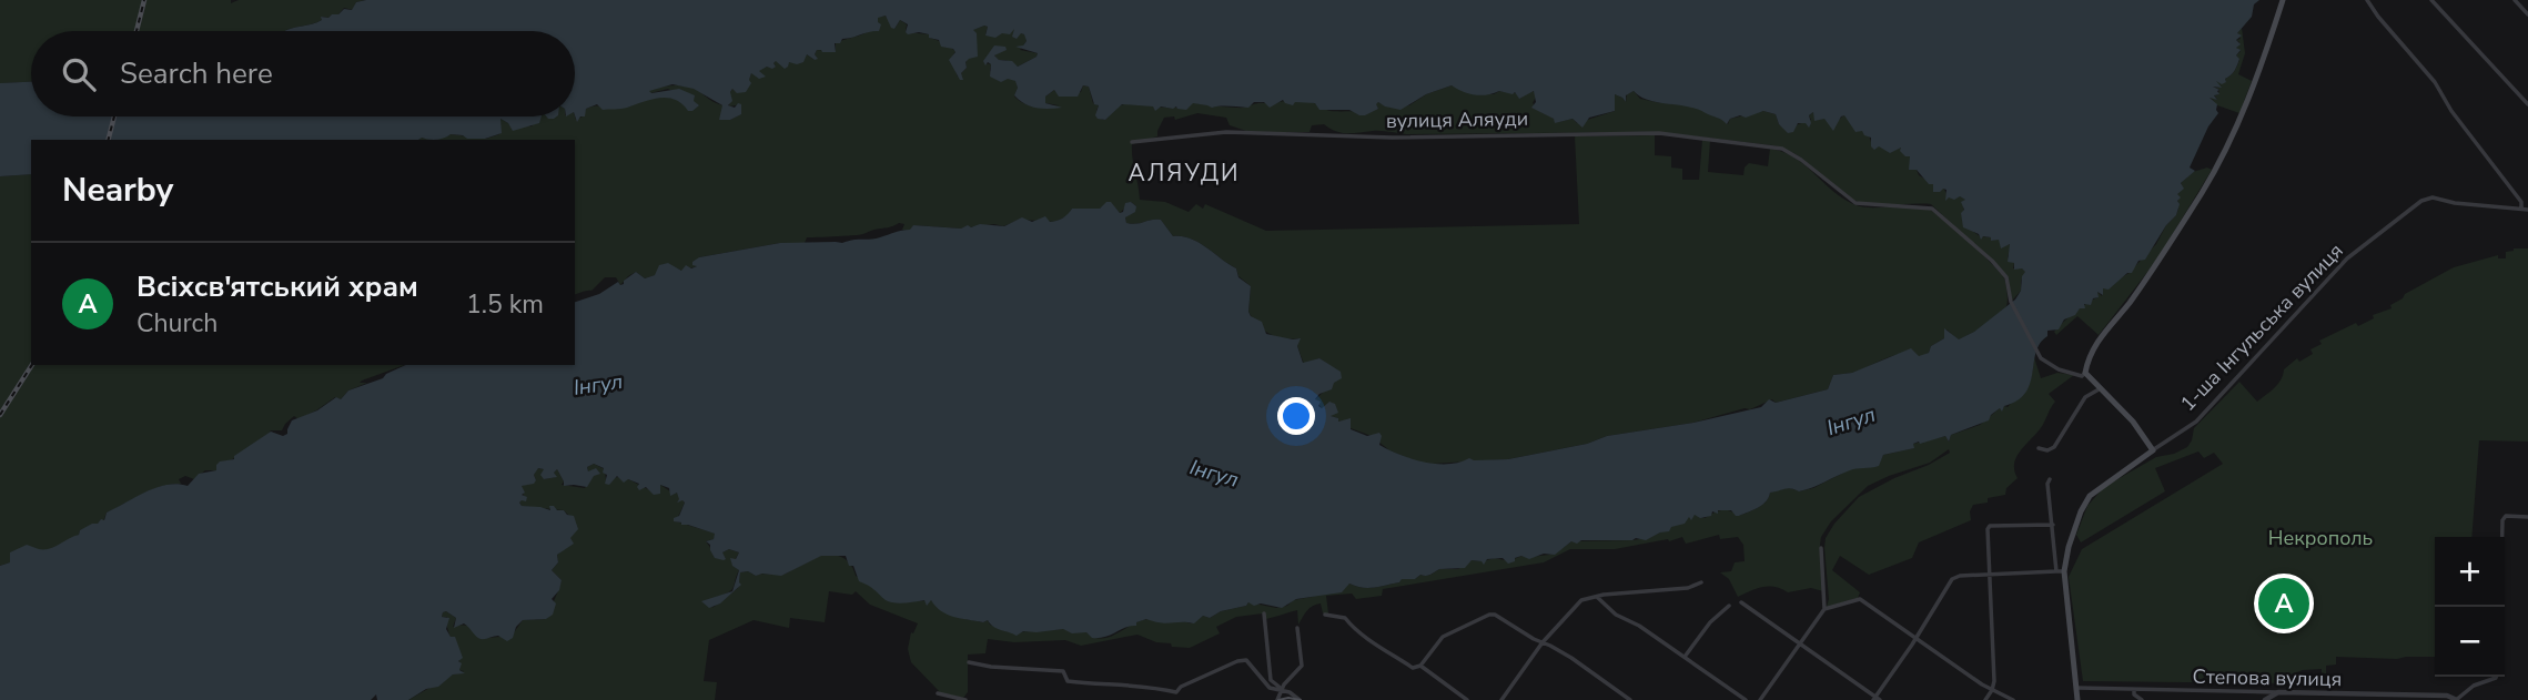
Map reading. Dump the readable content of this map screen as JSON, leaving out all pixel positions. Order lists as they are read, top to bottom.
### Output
{
  "streets": {
    "street": ["вулиця Аляуди", "1-ша Інгульська вулиця", "Степова вулиця"]
  },
  "districts": ["АЛЯУДИ"],
  "water": ["Інгул"],
  "parks": ["Некрополь"],
  "page": {
    "search": "Search here",
    "heading": "Nearby",
    "list": [
      {
        "mark": "A",
        "name": "Всіхсв'ятський храм",
        "note": "Church",
        "value": "1.5 km"
      }
    ],
    "map_buttons": ["+", "−"],
    "pins": "A"
  }
}
